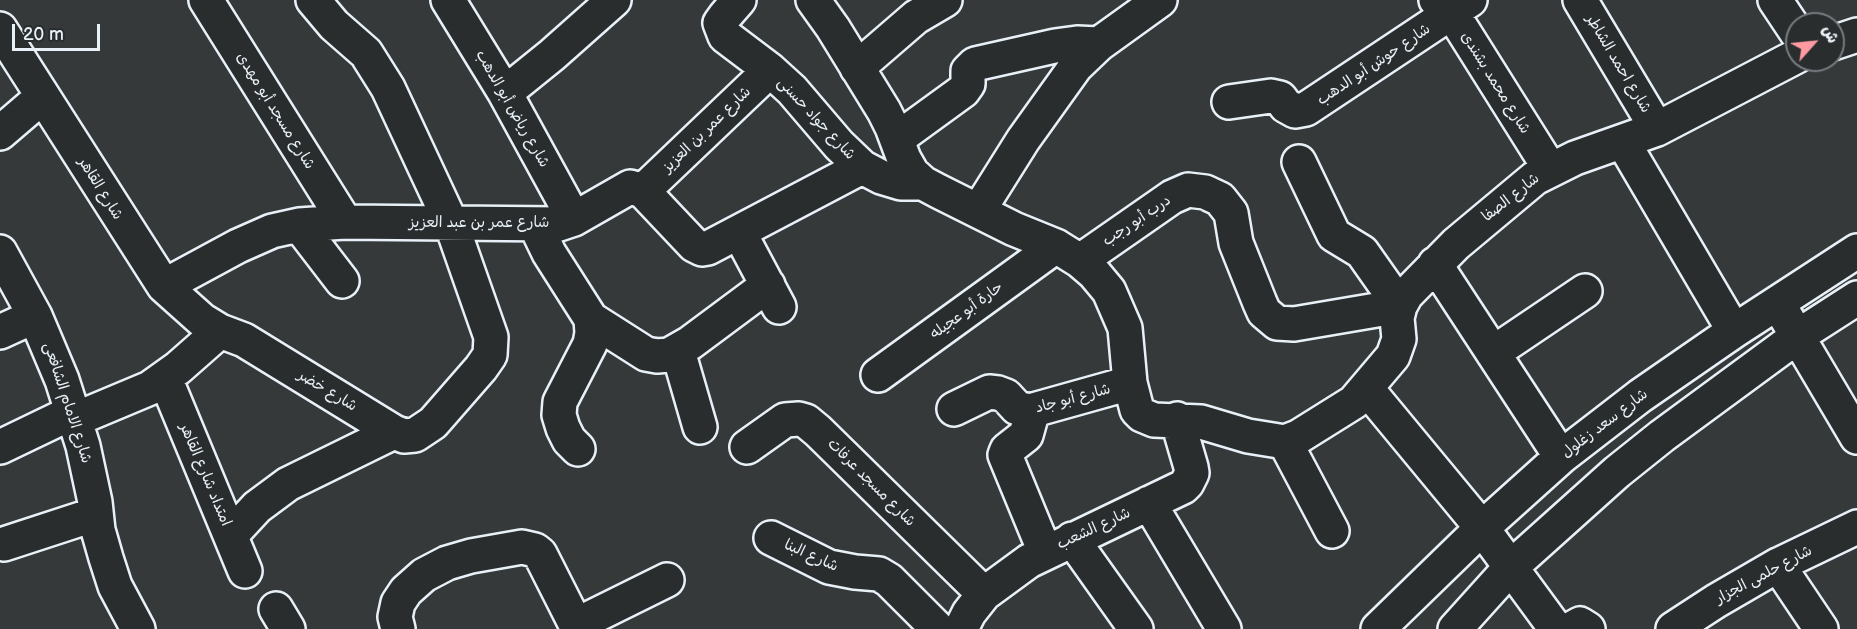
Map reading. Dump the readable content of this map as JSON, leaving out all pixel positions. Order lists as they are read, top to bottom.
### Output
{
  "streets": {
    "street": [
      "شارع احمد الشاطر",
      "شارع حوش أبو الدهب",
      "شارع محمد بشندى",
      "شارع رياض أبو الدهب",
      "شارع مسجد أبو مهدى",
      "شارع جواد حسنى",
      "شارع عمر بن العزيز",
      "شارع القاهر",
      "شارع الصفا",
      "درب أبو رجب",
      "شارع عمر بن عبد العزيز",
      "حارة أبو عجيله",
      "شارع خضر",
      "شارع أبو جاد",
      "شارع الامام الشافعى",
      "شارع سعد زغلول",
      "امتداد شارع القاهر",
      "شارع مسجد عرفات",
      "شارع الشعب",
      "شارع البنا",
      "شارع حلمى الجزار"
    ]
  },
  "crossings": [
    ["شارع احمد الشاطر", "شارع الصفا"],
    ["شارع حوش أبو الدهب", "شارع محمد بشندى"],
    ["شارع محمد بشندى", "شارع الصفا"],
    ["شارع رياض أبو الدهب", "شارع عمر بن عبد العزيز"],
    ["شارع مسجد أبو مهدى", "شارع عمر بن عبد العزيز"],
    ["شارع جواد حسنى", "شارع عمر بن العزيز"],
    ["شارع جواد حسنى", "درب أبو رجب"],
    ["شارع جواد حسنى", "حارة أبو عجيله"],
    ["شارع جواد حسنى", "شارع أبو جاد"],
    ["شارع جواد حسنى", "شارع الشعب"],
    ["شارع عمر بن العزيز", "شارع عمر بن عبد العزيز"],
    ["شارع القاهر", "شارع عمر بن عبد العزيز"],
    ["شارع القاهر", "شارع خضر"],
    ["شارع الصفا", "درب أبو رجب"],
    ["درب أبو رجب", "حارة أبو عجيله"],
    ["شارع مسجد عرفات", "شارع الشعب"]
  ],
  "scale_bar": "20 m",
  "north": "top right"
}
